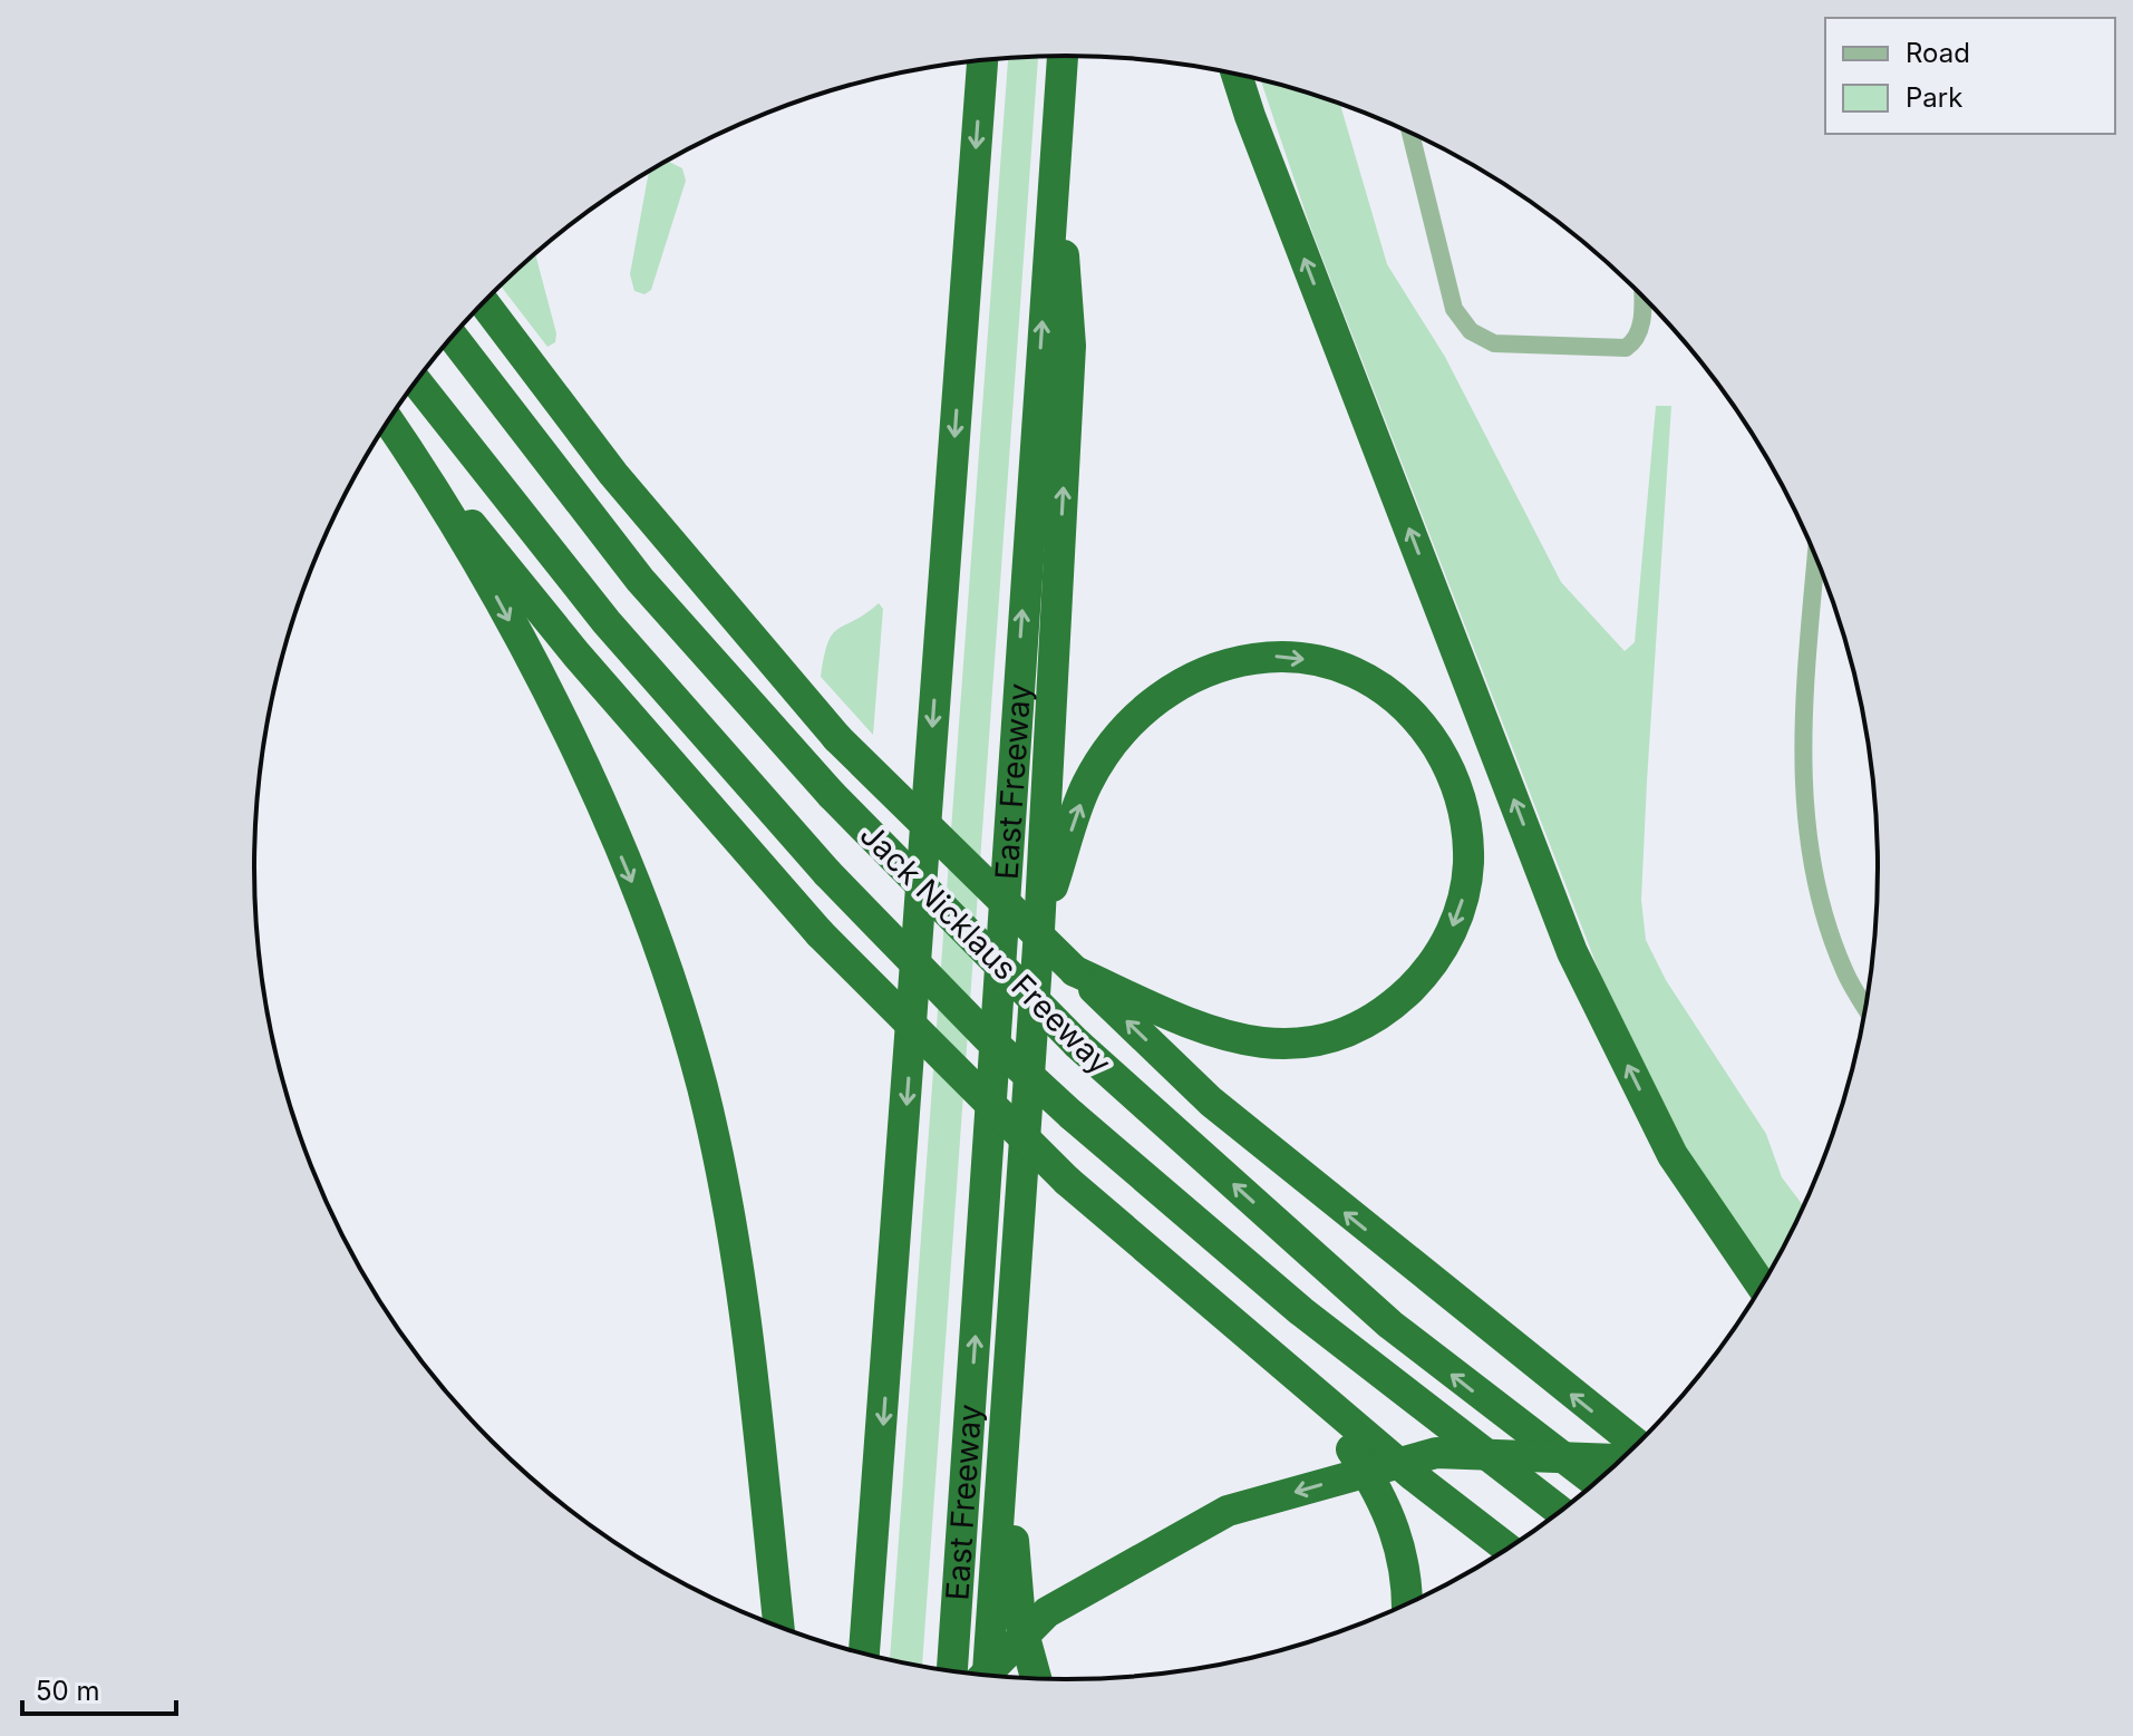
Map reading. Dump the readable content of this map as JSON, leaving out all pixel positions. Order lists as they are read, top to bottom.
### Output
{
  "streets": {
    "highway": ["East Freeway", "Jack Nicklaus Freeway"]
  },
  "legend": ["Road", "Park"],
  "scale_bar": "50 m"
}
